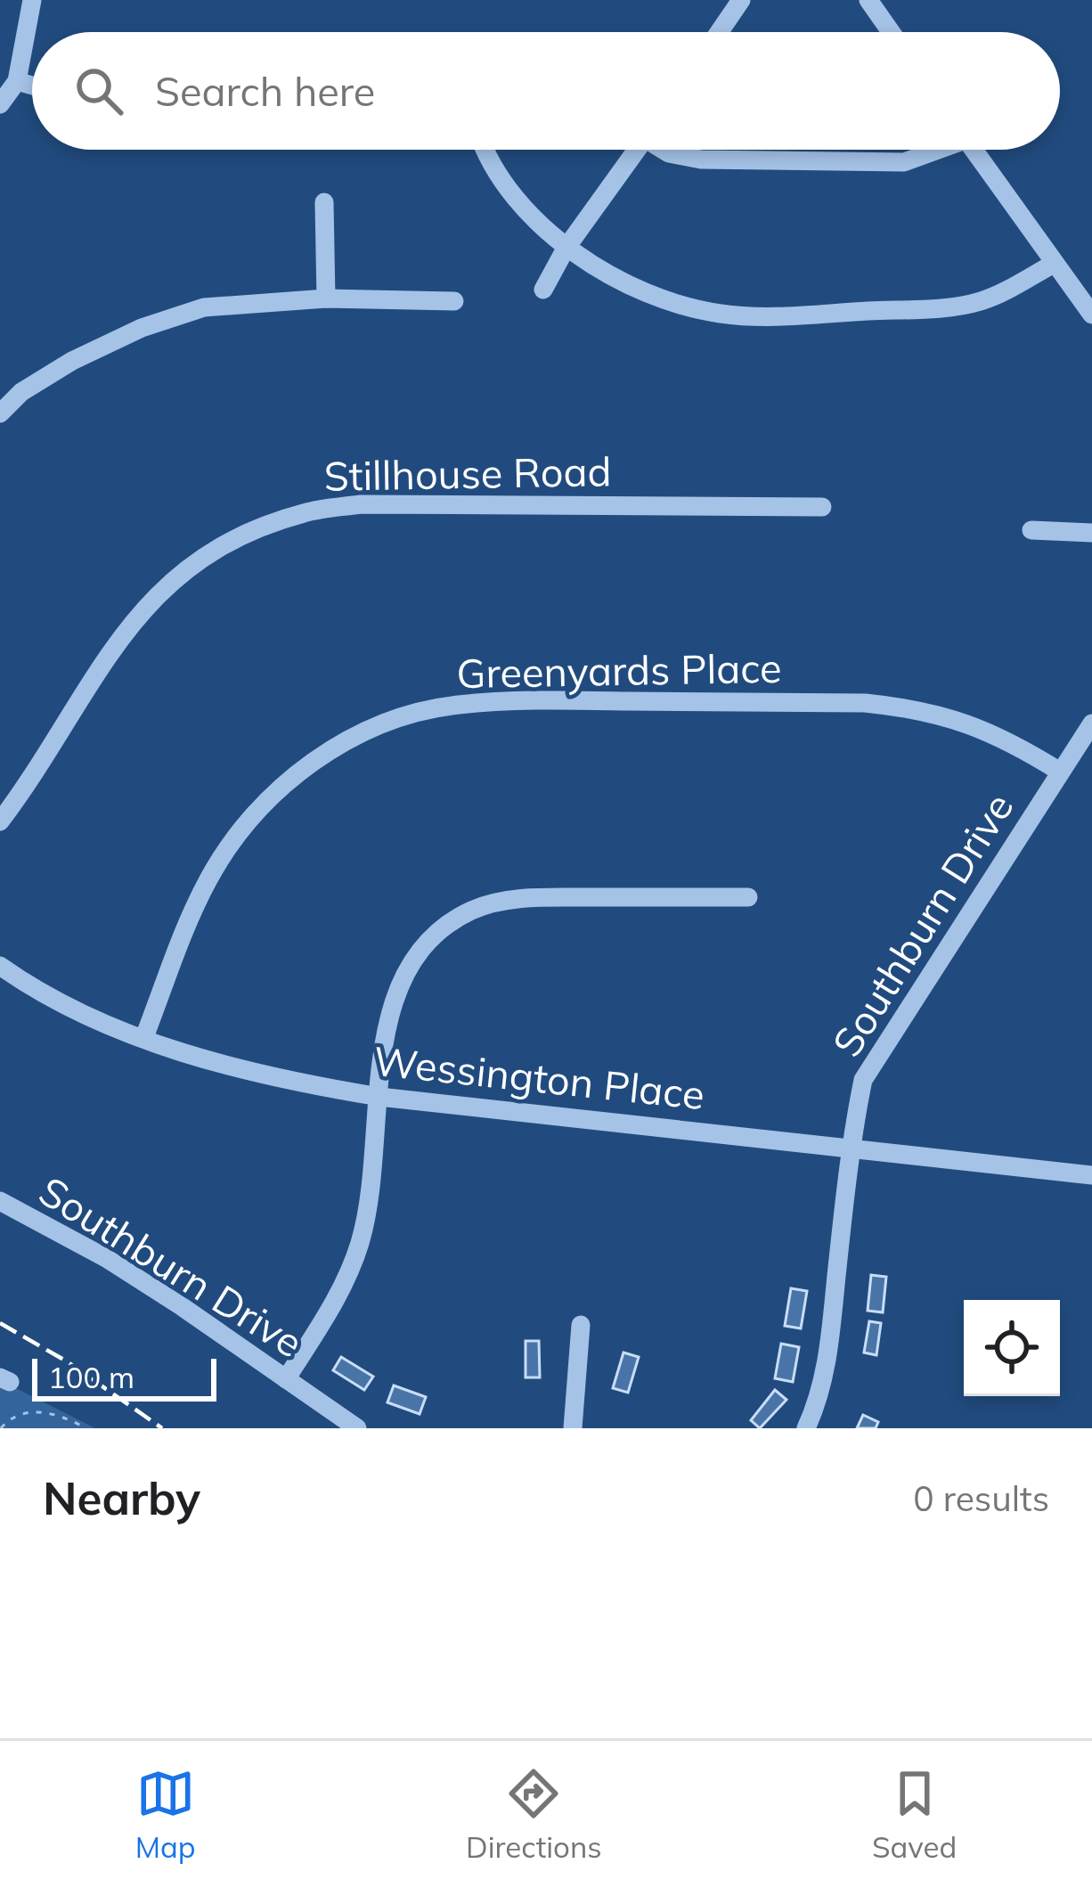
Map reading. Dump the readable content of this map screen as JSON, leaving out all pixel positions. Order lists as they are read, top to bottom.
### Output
{
  "streets": {
    "street": [
      "Stillhouse Road",
      "Greenyards Place",
      "Southburn Drive",
      "Wessington Place"
    ]
  },
  "crossings": [
    ["Greenyards Place", "Southburn Drive"],
    ["Greenyards Place", "Wessington Place"],
    ["Southburn Drive", "Wessington Place"]
  ],
  "scale_bar": "100 m",
  "page": {
    "search": "Search here",
    "scale": "100 m",
    "heading": ["Nearby", "0 results"],
    "nav": ["Map", "Directions", "Saved"]
  }
}
